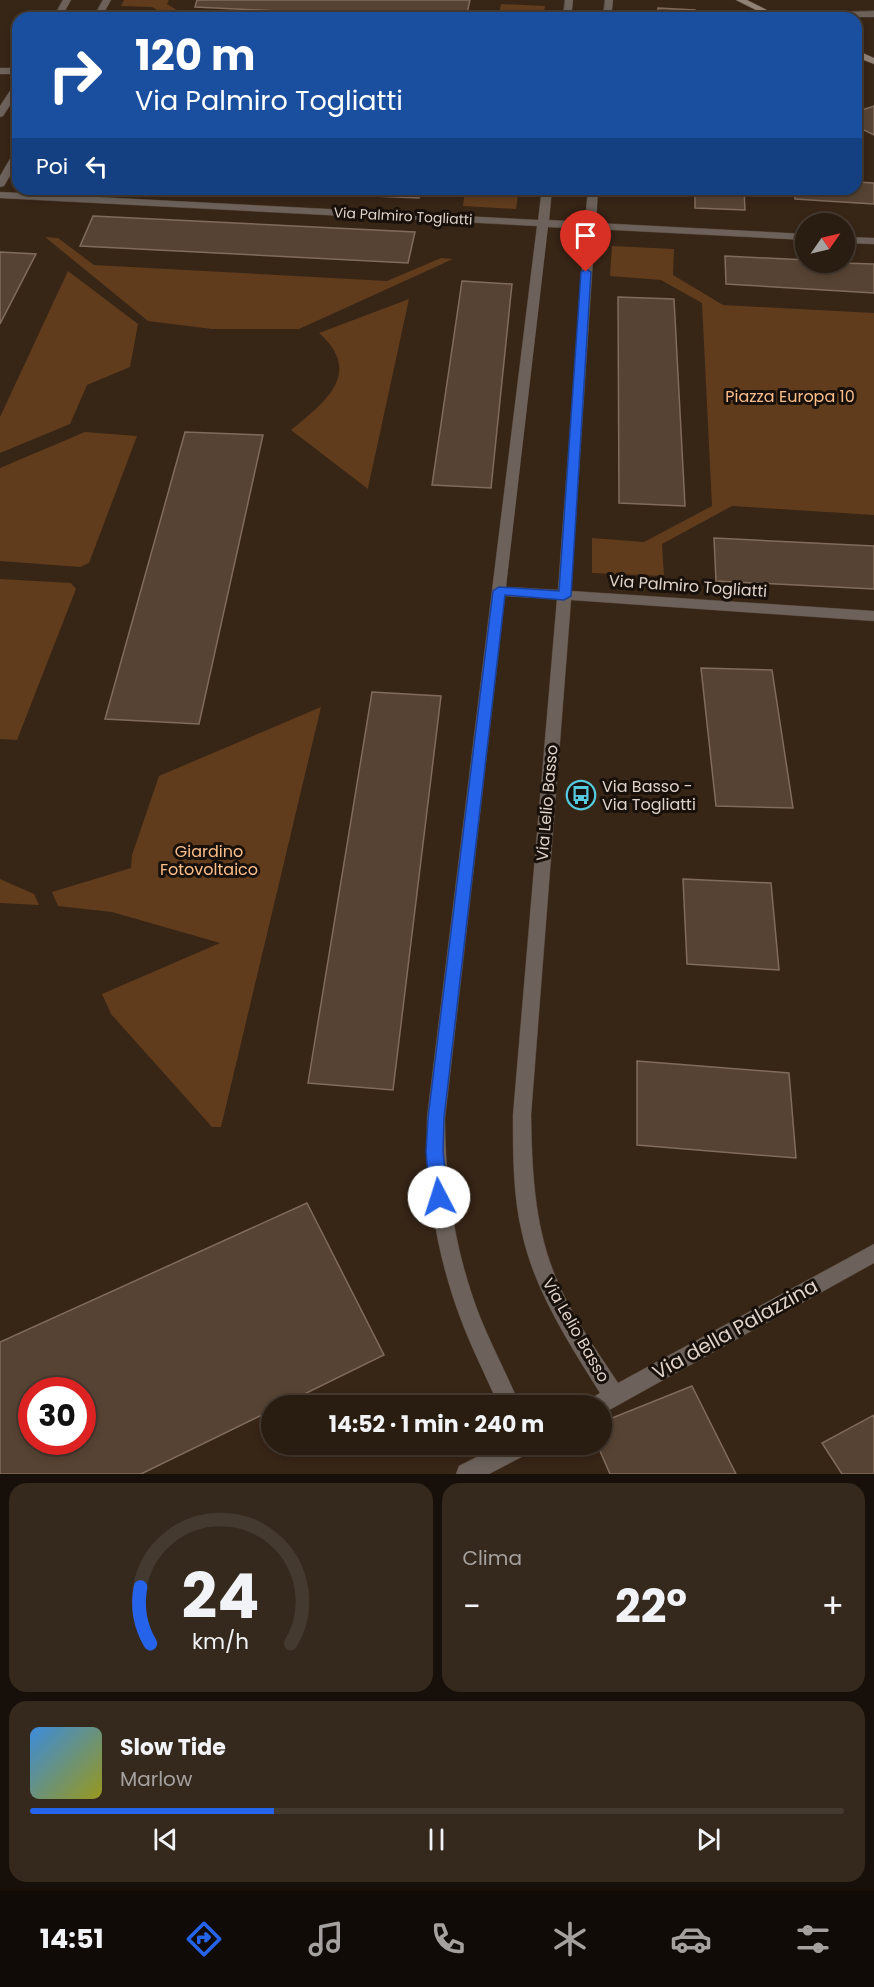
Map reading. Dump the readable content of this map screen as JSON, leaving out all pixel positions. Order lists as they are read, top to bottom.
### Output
{
  "streets": {
    "street": ["Via Palmiro Togliatti", "Via Lelio Basso", "Via della Palazzina"]
  },
  "crossings": [
    ["Via Palmiro Togliatti", "Via Lelio Basso"]
  ],
  "parks": ["Piazza Europa 10", "Giardino Fotovoltaico"],
  "places": {
    "bus stop": ["Via Basso - Via Togliatti"]
  },
  "north": "top right",
  "page": {
    "turn": ["120 m", "Via Palmiro Togliatti"],
    "then": "Poi",
    "limit": "30",
    "trip": "14:52 · 1 min · 240 m",
    "tile": "Clima",
    "heat": ["−", "22°", "+"],
    "song": ["Slow Tide", "Marlow"],
    "tabs": "14:51",
    "gauge": ["24", "km/h"]
  }
}
